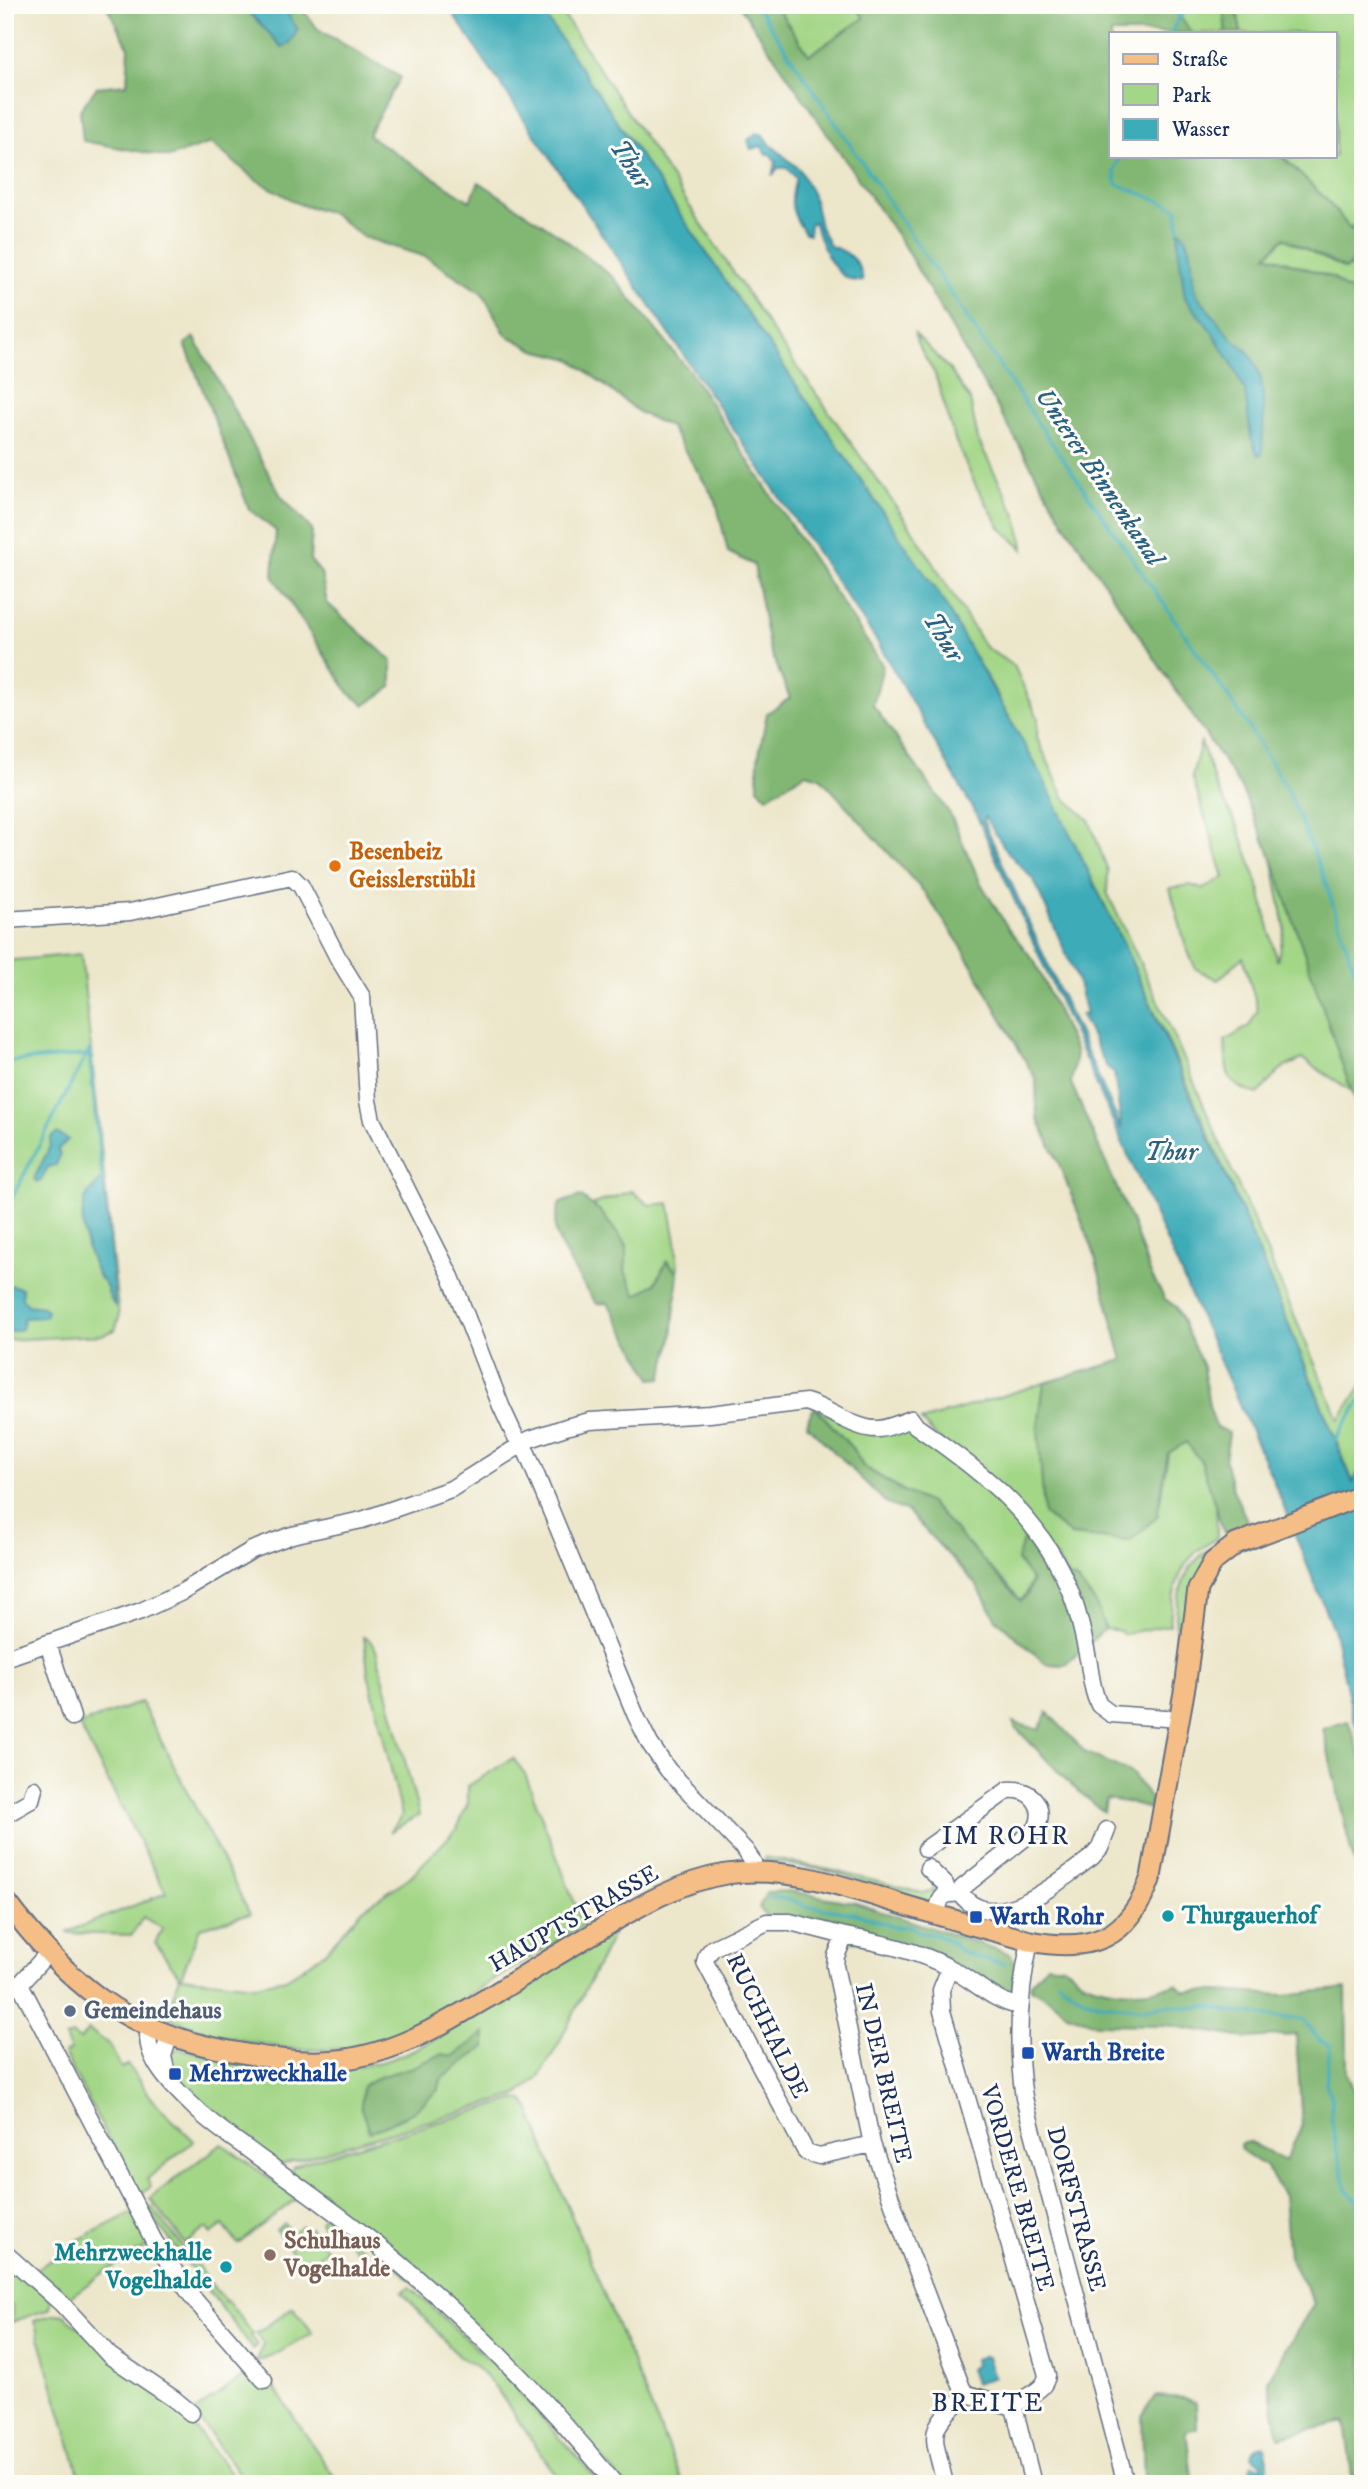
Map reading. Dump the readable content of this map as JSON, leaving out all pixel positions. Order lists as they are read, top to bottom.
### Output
{
  "streets": {
    "main road": ["HAUPTSTRASSE"],
    "street": [
      "RUCHHALDE",
      "IN DER BREITE",
      "VORDERE BREITE",
      "DORFSTRASSE"
    ]
  },
  "crossings": [
    ["HAUPTSTRASSE", "DORFSTRASSE"],
    ["RUCHHALDE", "IN DER BREITE"],
    ["IN DER BREITE", "VORDERE BREITE"],
    ["IN DER BREITE", "DORFSTRASSE"]
  ],
  "districts": ["IM ROHR", "BREITE"],
  "water": ["Thur", "Unterer Binnenkanal"],
  "places": {
    "other": [
      "Besenbeiz Geisslerstübli",
      "Thurgauerhof",
      "Gemeindehaus",
      "Schulhaus Vogelhalde",
      "Mehrzweckhalle Vogelhalde"
    ],
    "transit": ["Warth Rohr", "Warth Breite", "Mehrzweckhalle"]
  },
  "legend": ["Straße", "Park", "Wasser"]
}
